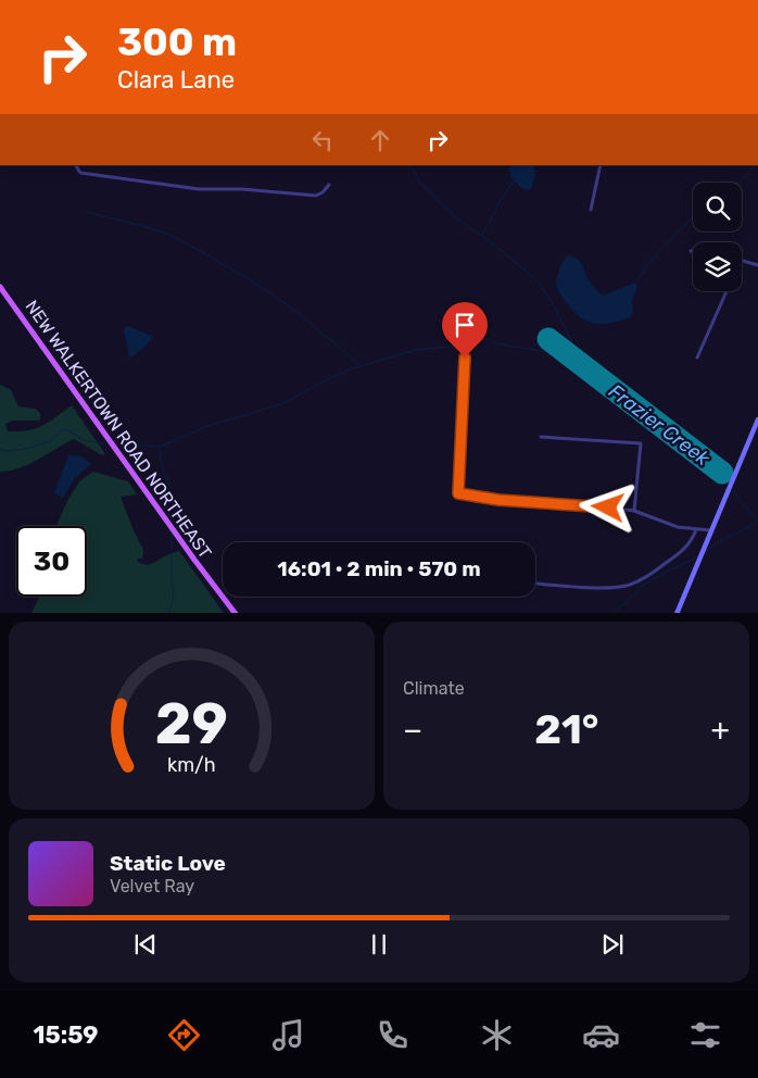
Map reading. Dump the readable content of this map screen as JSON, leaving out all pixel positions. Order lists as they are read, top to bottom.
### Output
{
  "streets": {
    "main road": ["NEW WALKERTOWN ROAD NORTHEAST"]
  },
  "water": ["Frazier Creek"],
  "page": {
    "turn": ["300 m", "Clara Lane"],
    "limit": "30",
    "trip": "16:01 · 2 min · 570 m",
    "tile": "Climate",
    "heat": ["−", "21°", "+"],
    "song": ["Static Love", "Velvet Ray"],
    "tabs": "15:59",
    "gauge": ["29", "km/h"]
  }
}
